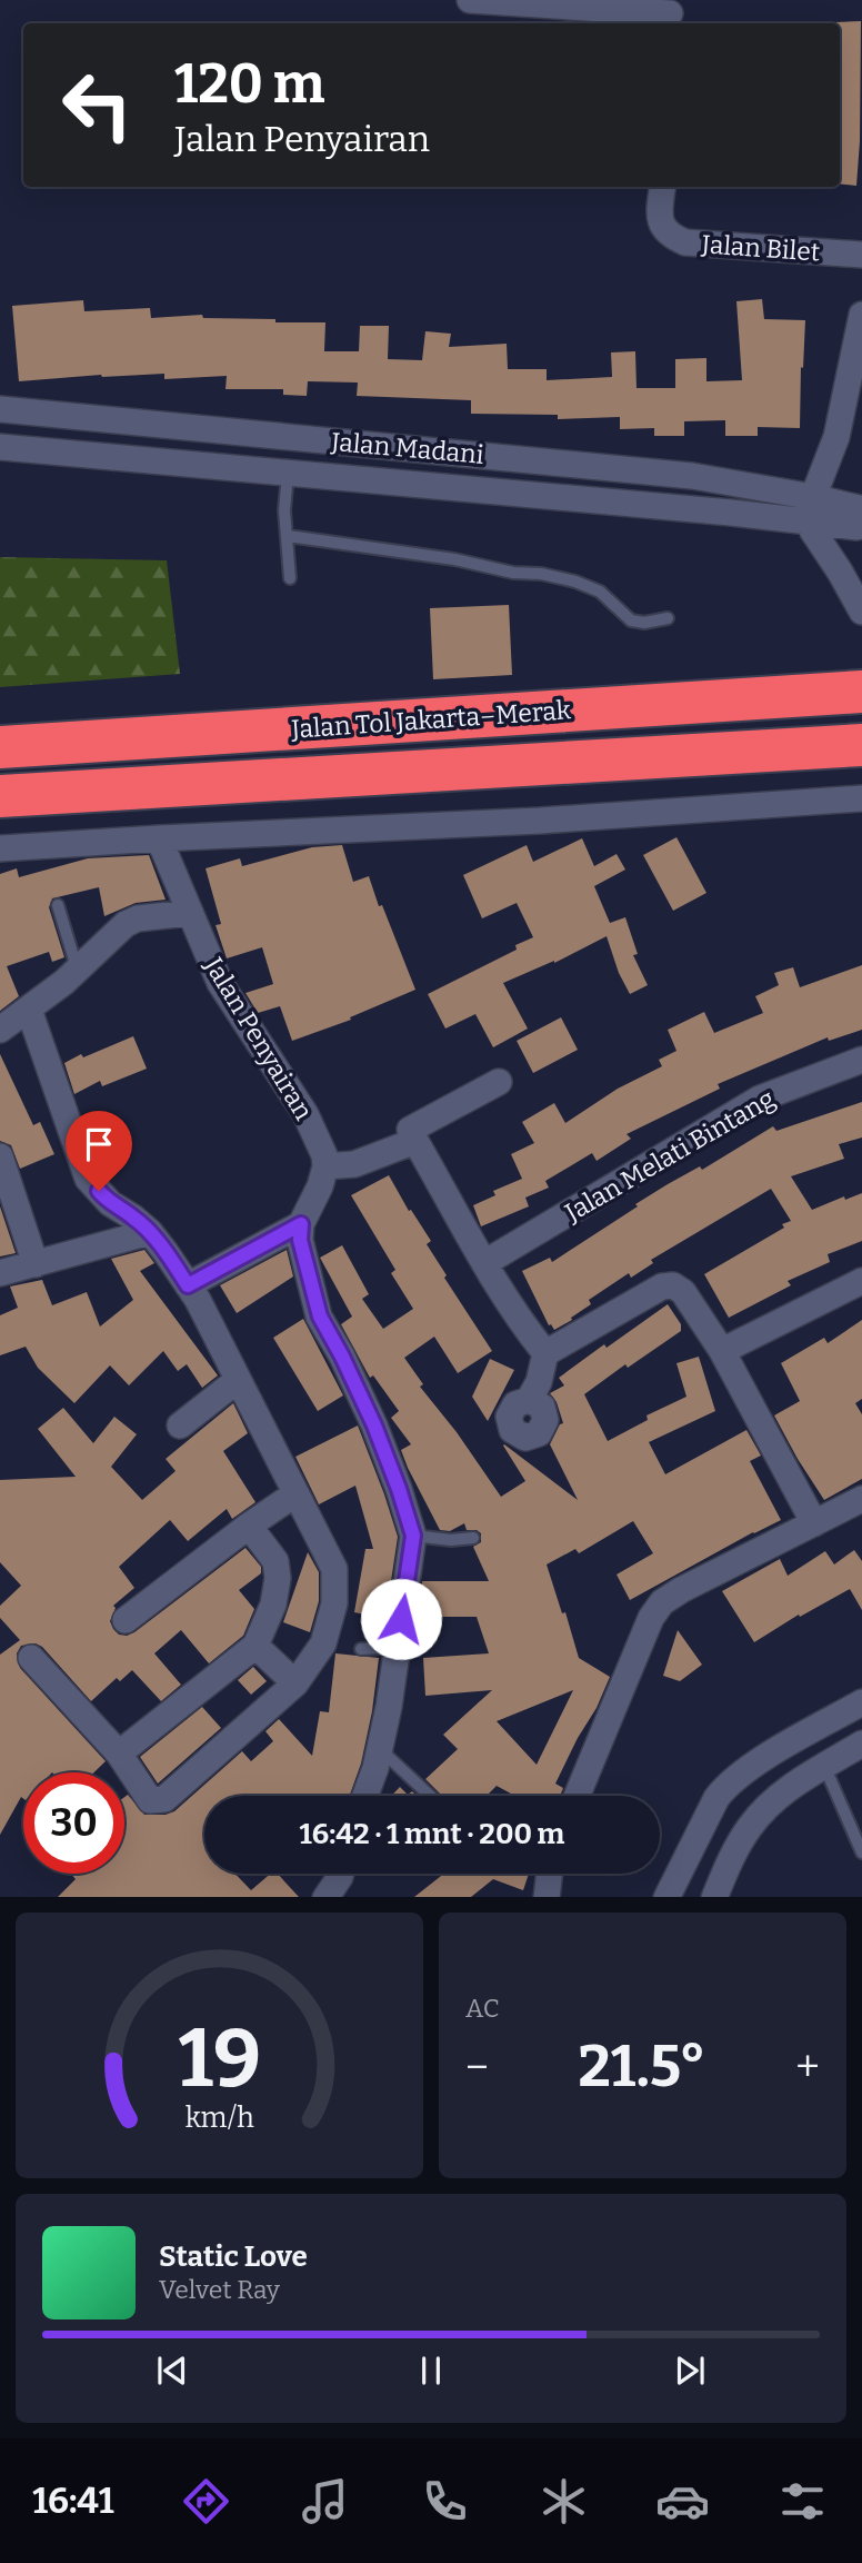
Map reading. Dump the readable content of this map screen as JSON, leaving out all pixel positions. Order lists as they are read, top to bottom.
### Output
{
  "streets": {
    "highway": ["Jalan Tol Jakarta–Merak"],
    "street": [
      "Jalan Bilet",
      "Jalan Madani",
      "Jalan Penyairan",
      "Jalan Melati Bintang"
    ]
  },
  "page": {
    "turn": ["120 m", "Jalan Penyairan"],
    "limit": "30",
    "trip": "16:42 · 1 mnt · 200 m",
    "tile": "AC",
    "heat": ["−", "21.5°", "+"],
    "song": ["Static Love", "Velvet Ray"],
    "tabs": "16:41",
    "gauge": ["19", "km/h"]
  }
}
